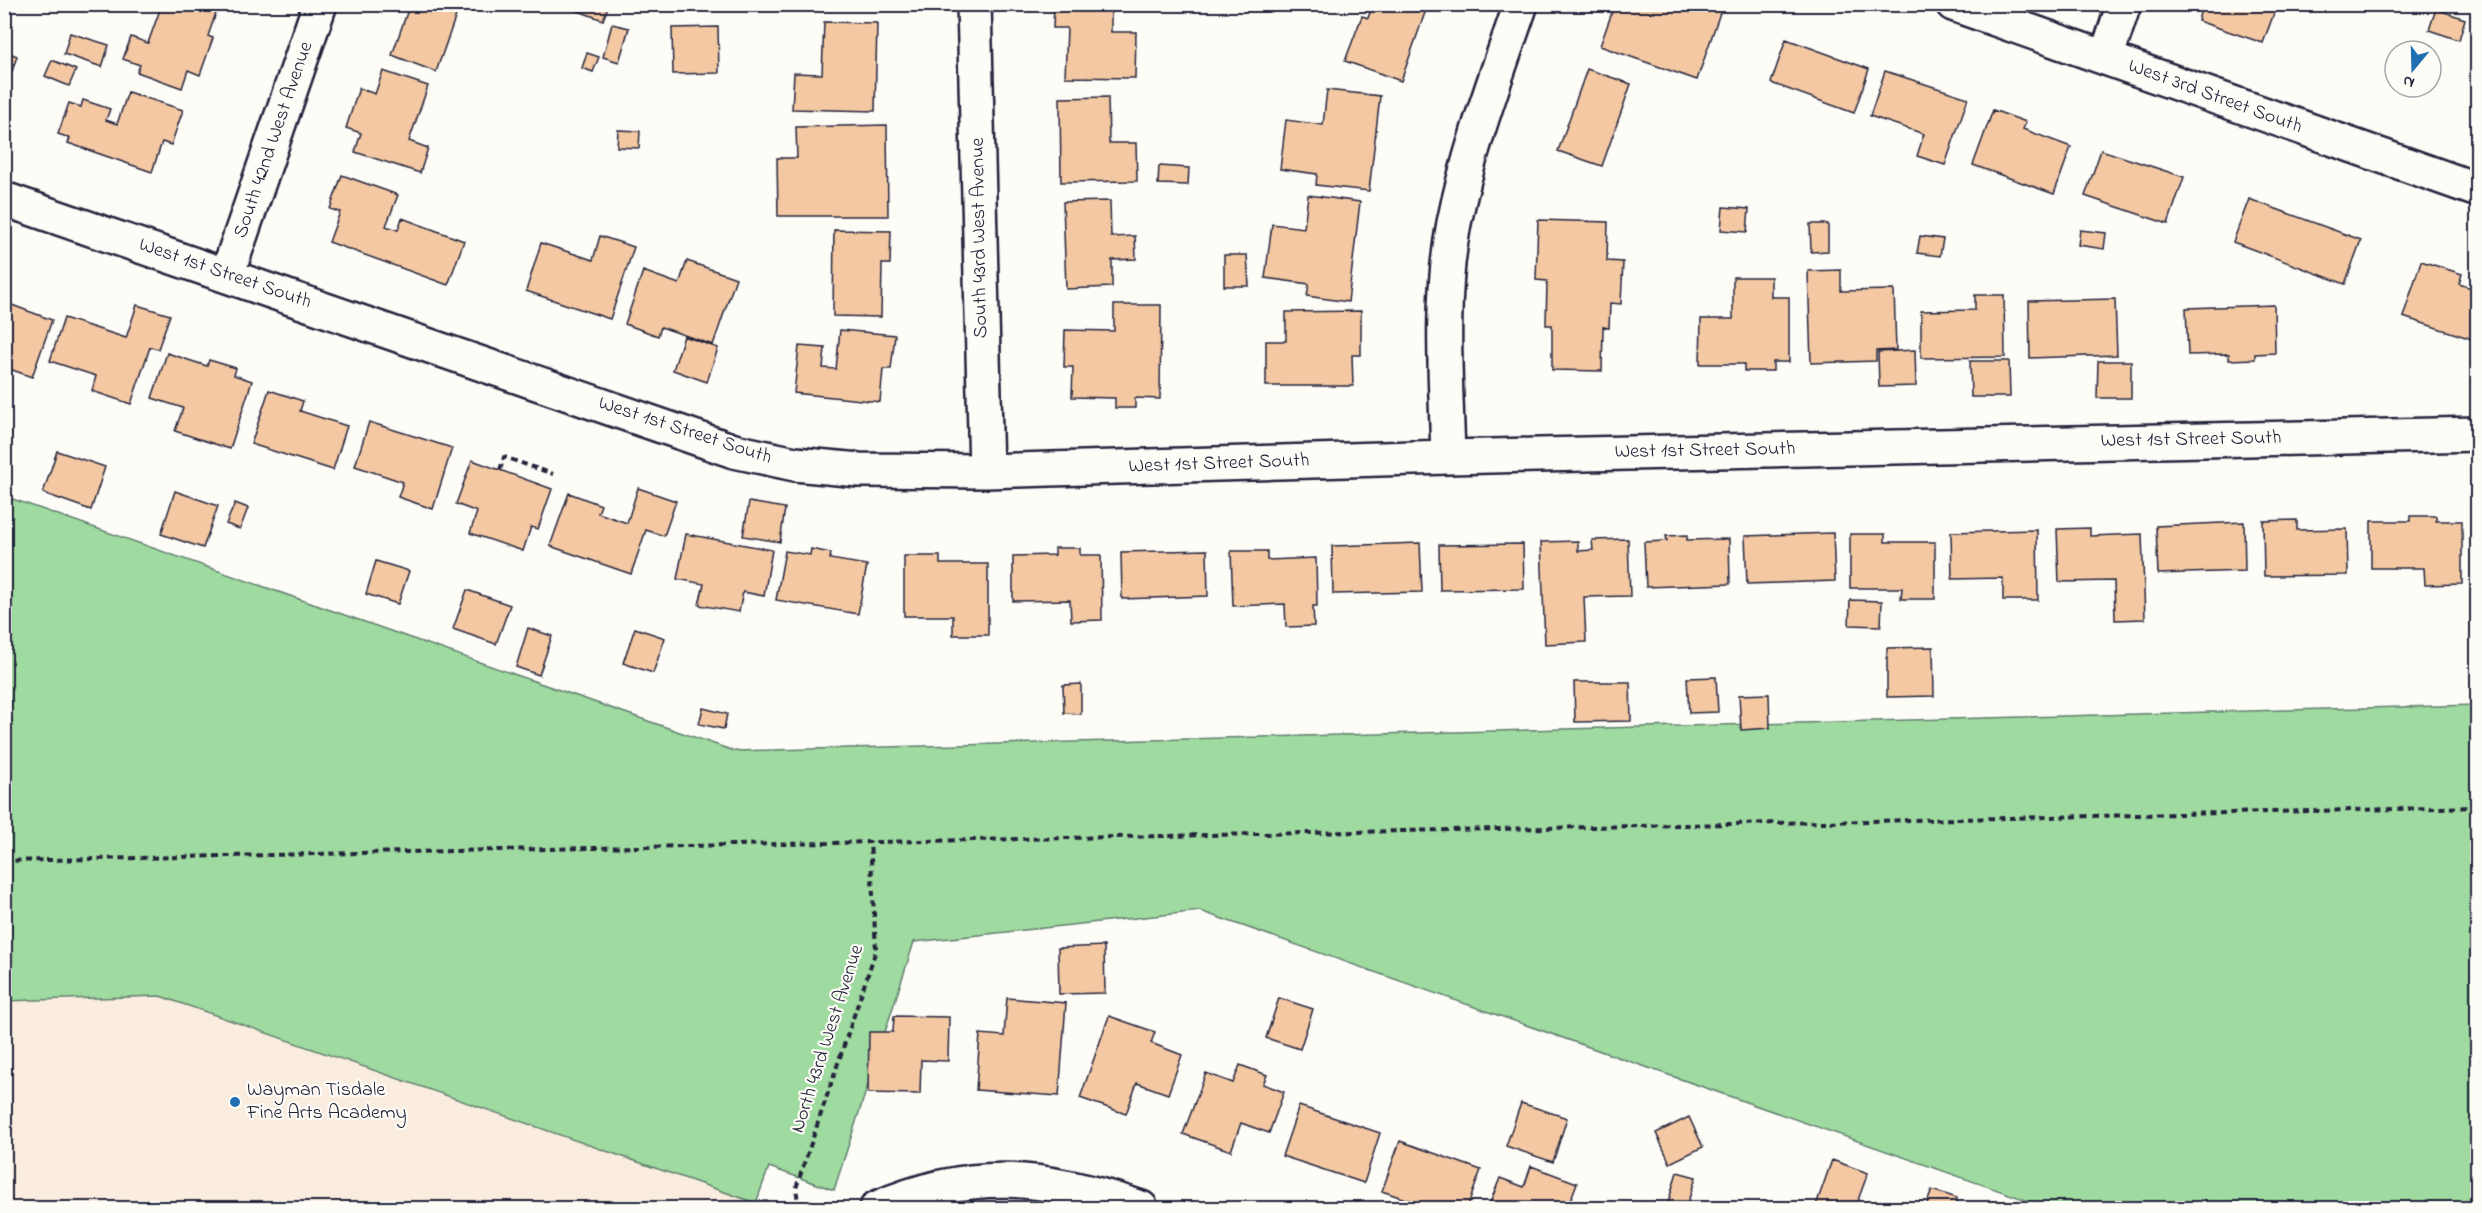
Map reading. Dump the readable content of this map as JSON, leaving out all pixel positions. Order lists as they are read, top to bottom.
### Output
{
  "streets": {
    "street": [
      "West 3rd Street South",
      "South 42nd West Avenue",
      "South 43rd West Avenue",
      "West 1st Street South"
    ],
    "path": ["North 43rd West Avenue"]
  },
  "crossings": [
    ["South 42nd West Avenue", "West 1st Street South"],
    ["South 43rd West Avenue", "West 1st Street South"]
  ],
  "places": ["Wayman Tisdale Fine Arts Academy"],
  "north": "bottom"
}
